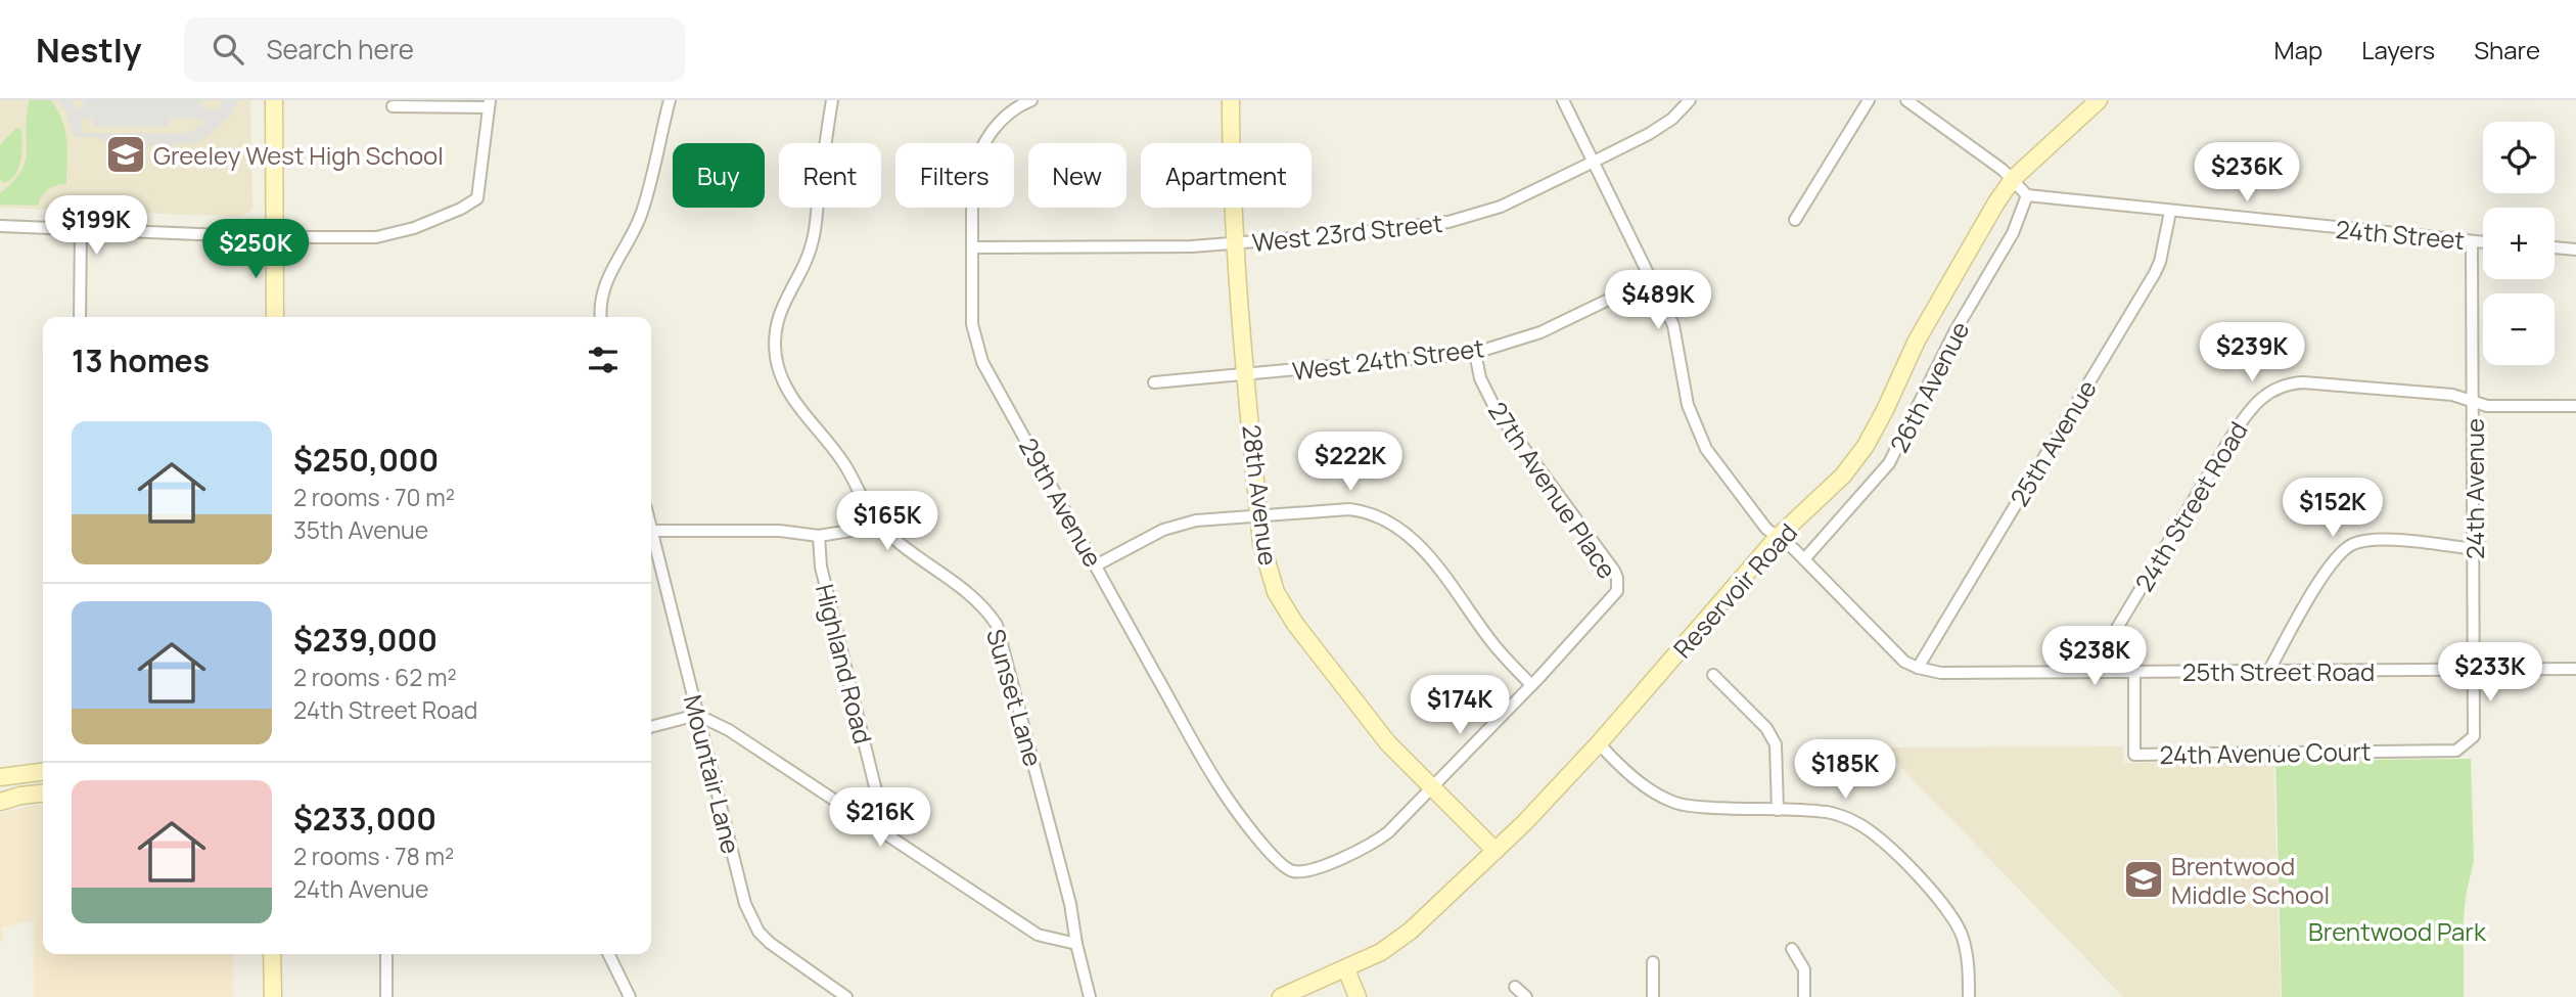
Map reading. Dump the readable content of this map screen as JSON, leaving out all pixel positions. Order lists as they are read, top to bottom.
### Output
{
  "streets": {
    "street": [
      "West 23rd Street",
      "24th Street",
      "West 24th Street",
      "26th Avenue",
      "25th Avenue",
      "24th Avenue",
      "27th Avenue Place",
      "28th Avenue",
      "29th Avenue",
      "24th Street Road",
      "Reservoir Road",
      "Highland Road",
      "25th Street Road",
      "Sunset Lane",
      "24th Avenue Court",
      "Mountair Lane"
    ]
  },
  "crossings": [
    ["West 23rd Street", "28th Avenue"],
    ["West 23rd Street", "29th Avenue"],
    ["West 23rd Street", "25th Street Road"],
    ["24th Street", "26th Avenue"],
    ["24th Street", "25th Avenue"],
    ["24th Street", "24th Avenue"],
    ["West 24th Street", "27th Avenue Place"],
    ["West 24th Street", "28th Avenue"],
    ["West 24th Street", "25th Street Road"],
    ["26th Avenue", "25th Street Road"],
    ["25th Avenue", "25th Street Road"],
    ["24th Avenue", "24th Street Road"],
    ["24th Avenue", "25th Street Road"],
    ["24th Avenue", "24th Avenue Court"],
    ["28th Avenue", "29th Avenue"],
    ["28th Avenue", "Reservoir Road"],
    ["24th Street Road", "25th Street Road"],
    ["Reservoir Road", "25th Street Road"],
    ["25th Street Road", "24th Avenue Court"]
  ],
  "parks": ["Brentwood Park"],
  "places": {
    "school or university": ["Greeley West High School", "Brentwood Middle School"]
  },
  "page": {
    "header": "Nestly",
    "search": "Search here",
    "nav": ["Map", "Layers", "Share"],
    "map_buttons": ["+", "−"],
    "price": [
      "$236K",
      "$199K",
      "$250K",
      "$489K",
      "$239K",
      "$222K",
      "$152K",
      "$165K",
      "$238K",
      "$233K",
      "$174K",
      "$185K",
      "$216K"
    ],
    "chip": [
      "Buy",
      "Rent",
      "Filters",
      "New",
      "Apartment"
    ],
    "heading": "13 homes",
    "list": [
      {
        "name": "$250,000",
        "note": "2 rooms · 70 m² · 35th Avenue"
      },
      {
        "name": "$239,000",
        "note": "2 rooms · 62 m² · 24th Street Road"
      },
      {
        "name": "$233,000",
        "note": "2 rooms · 78 m² · 24th Avenue"
      }
    ]
  }
}
